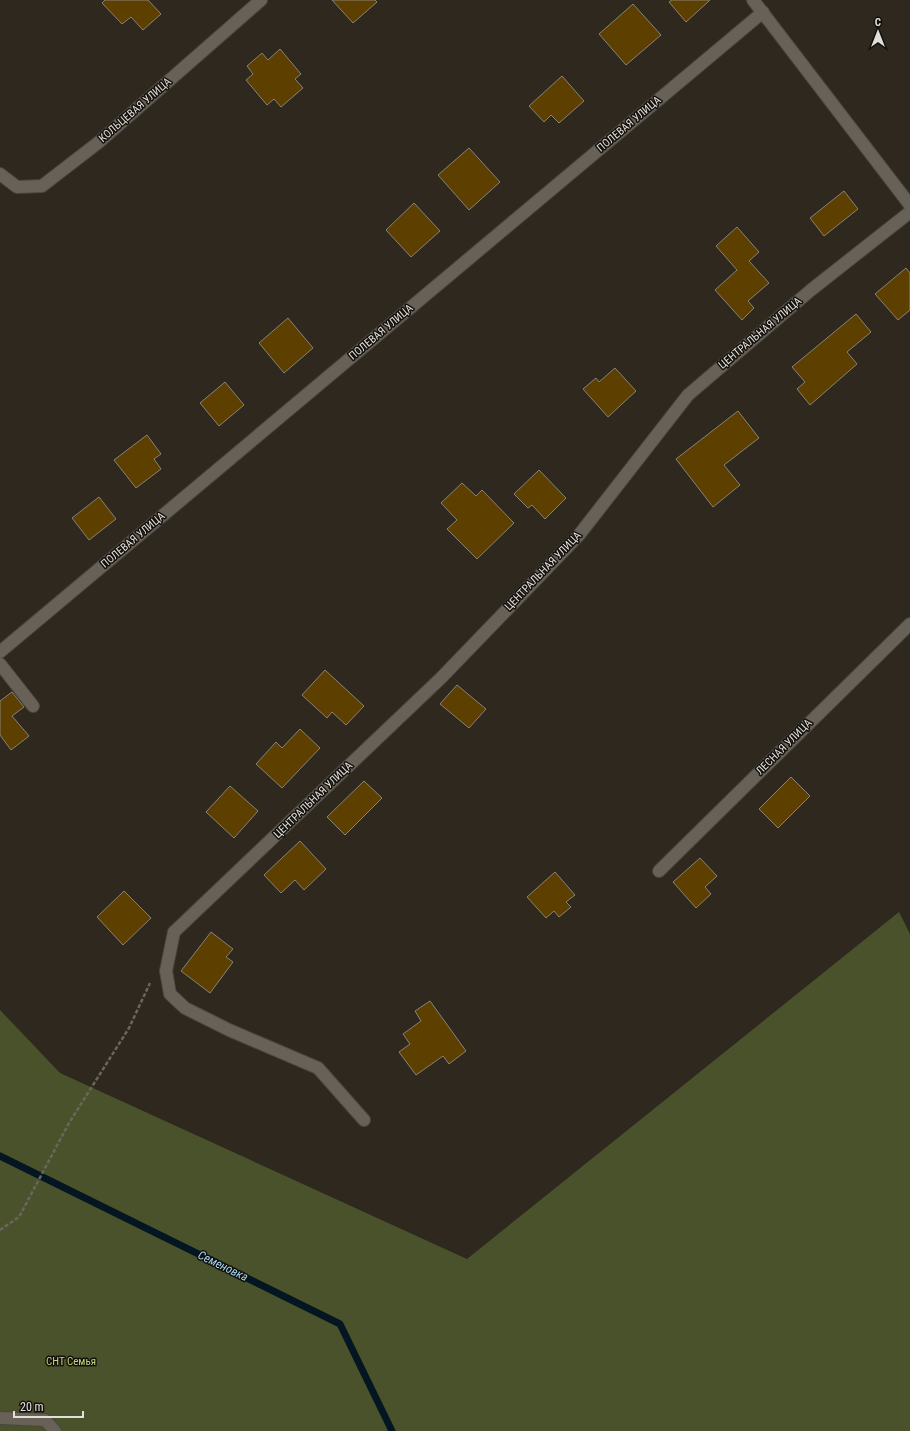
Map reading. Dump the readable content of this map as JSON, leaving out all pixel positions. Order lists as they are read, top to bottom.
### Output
{
  "streets": {
    "street": [
      "КОЛЬЦЕВАЯ УЛИЦА",
      "ПОЛЕВАЯ УЛИЦА",
      "ЦЕНТРАЛЬНАЯ УЛИЦА",
      "ЛЕСНАЯ УЛИЦА"
    ]
  },
  "water": ["Семеновка"],
  "parks": ["СНТ Семья"],
  "scale_bar": "20 m",
  "north": "top"
}
